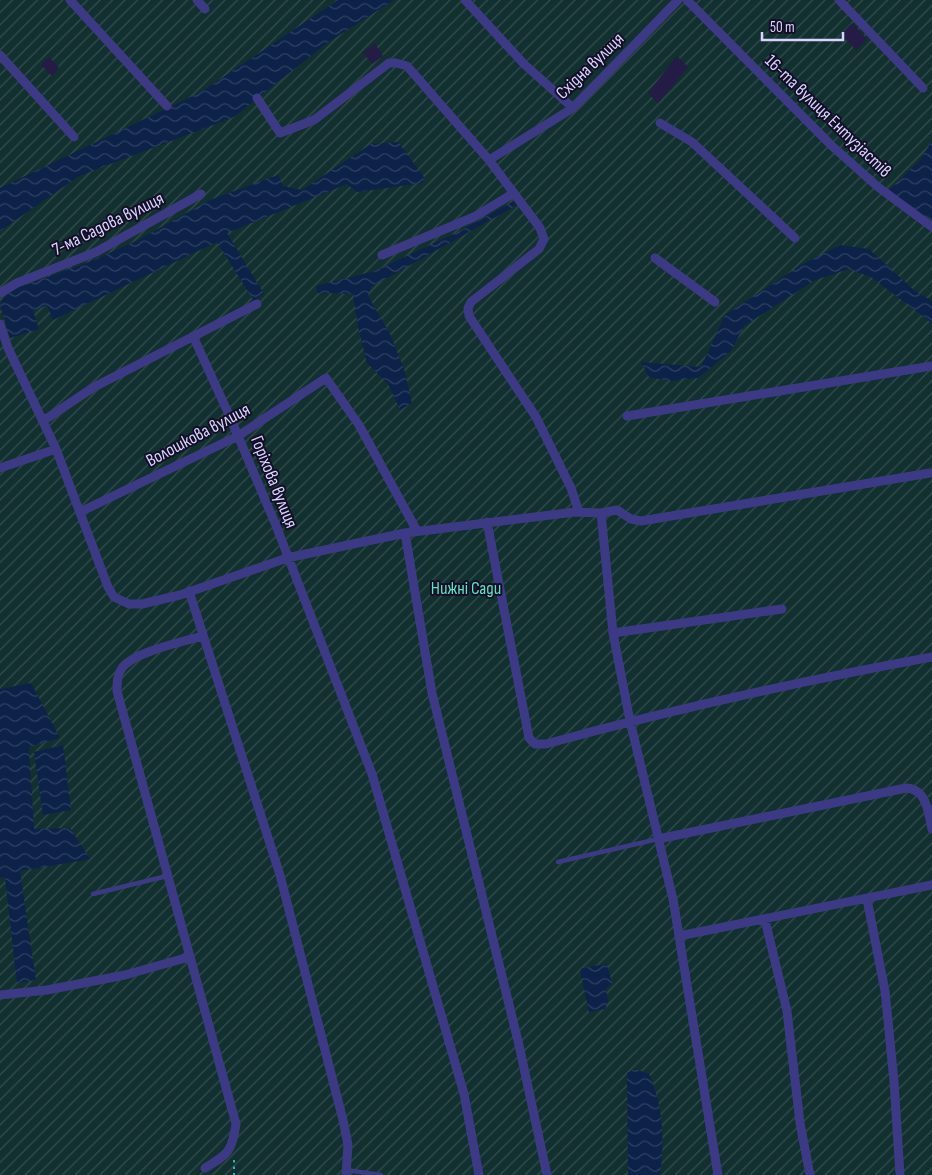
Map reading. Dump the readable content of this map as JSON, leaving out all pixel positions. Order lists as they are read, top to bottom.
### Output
{
  "streets": {
    "street": [
      "Східна вулиця",
      "16-та вулиця Ентузіастів",
      "7-ма Садова вулиця",
      "Волошкова вулиця",
      "Горіхова вулиця"
    ]
  },
  "crossings": [
    ["Волошкова вулиця", "Горіхова вулиця"]
  ],
  "parks": ["Нижні Сади"],
  "scale_bar": "50 m"
}
